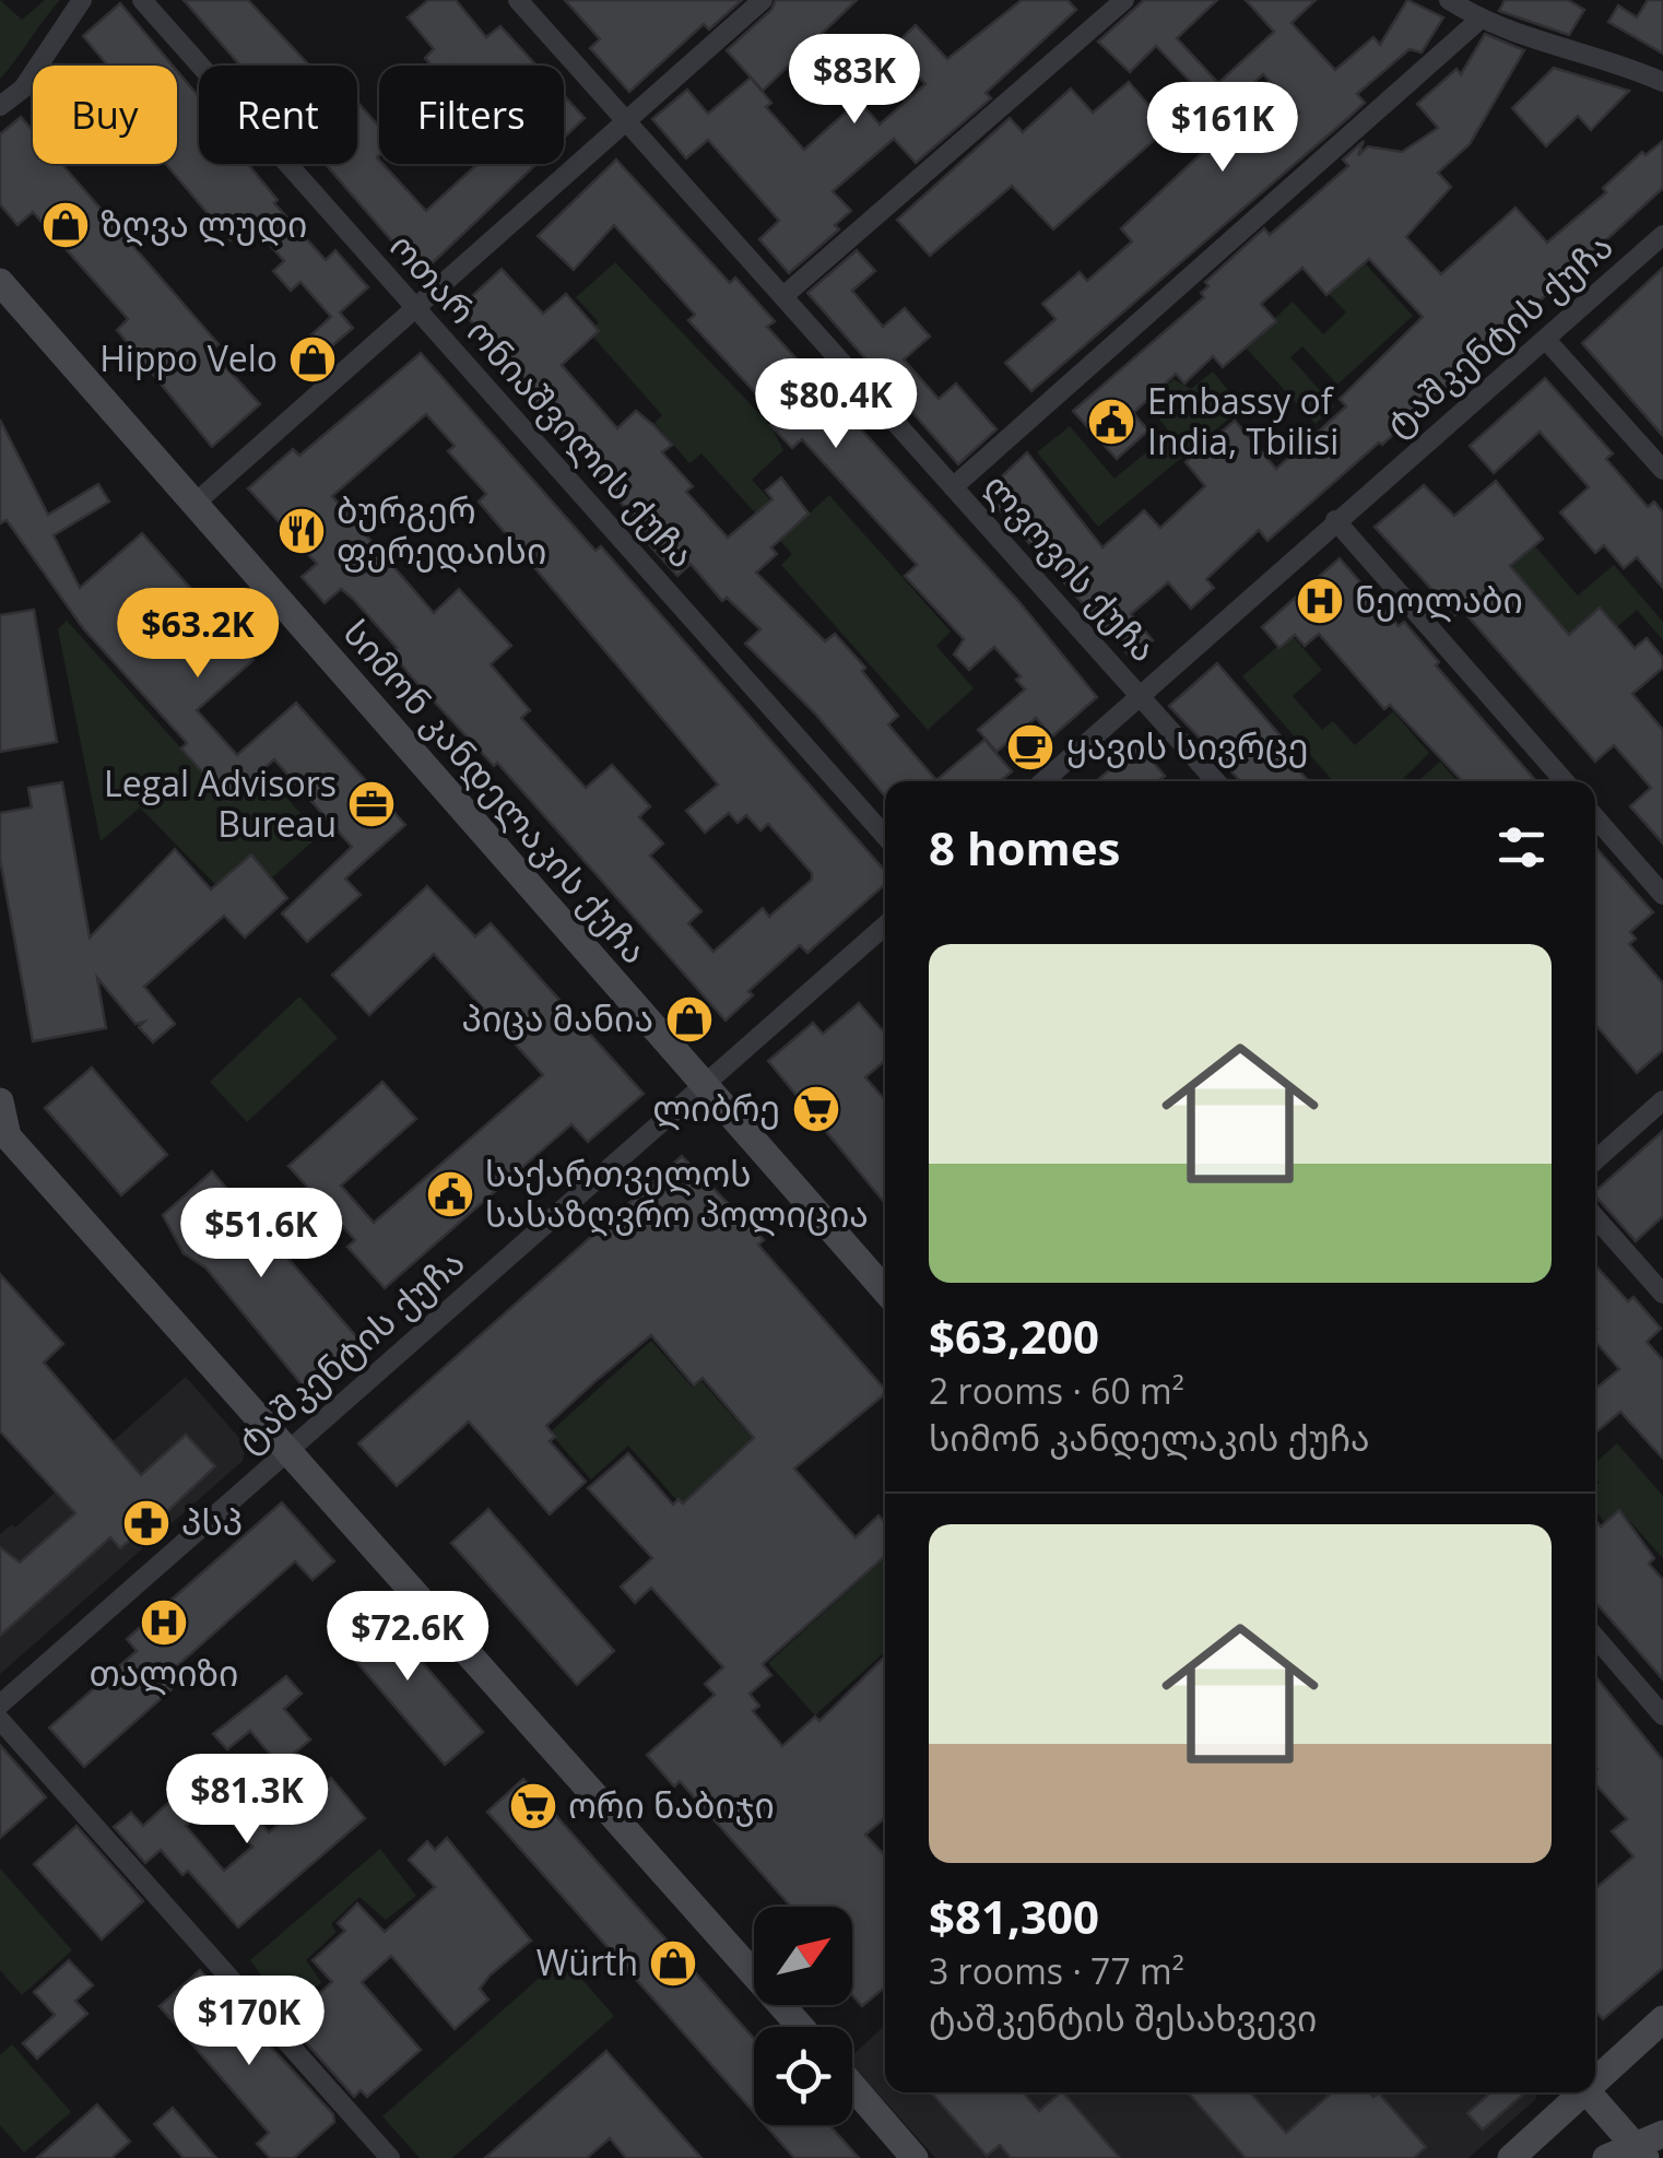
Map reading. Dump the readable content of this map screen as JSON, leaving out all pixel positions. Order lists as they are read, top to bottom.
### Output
{
  "streets": {
    "main road": ["სიმონ კანდელაკის ქუჩა"],
    "street": ["ტაშკენტის ქუჩა", "ოთარ ონიაშვილის ქუჩა", "ლვოვის ქუჩა"]
  },
  "crossings": [
    ["ტაშკენტის ქუჩა", "ლვოვის ქუჩა"],
    ["ტაშკენტის ქუჩა", "სიმონ კანდელაკის ქუჩა"]
  ],
  "places": {
    "shop": [
      "ზღვა ლუდი",
      "Hippo Velo",
      "პიცა მანია",
      "Würth"
    ],
    "public building": ["Embassy of India, Tbilisi", "საქართველოს სასაზღვრო პოლიცია"],
    "restaurant": ["ბურგერ ფერედაისი"],
    "hospital": ["ნეოლაბი", "თალიზი"],
    "cafe": ["ყავის სივრცე"],
    "office": ["Legal Advisors Bureau"],
    "supermarket": ["ლიბრე", "ორი ნაბიჯი"],
    "pharmacy": ["პსპ"]
  },
  "north": "top right",
  "page": {
    "price": [
      "$83K",
      "$161K",
      "$80.4K",
      "$63.2K",
      "$51.6K",
      "$72.6K",
      "$81.3K",
      "$170K"
    ],
    "chip": ["Buy", "Rent", "Filters"],
    "heading": "8 homes",
    "list": [
      {
        "name": "$63,200",
        "note": "2 rooms · 60 m² · სიმონ კანდელაკის ქუჩა"
      },
      {
        "name": "$81,300",
        "note": "3 rooms · 77 m² · ტაშკენტის შესახვევი"
      }
    ]
  }
}
